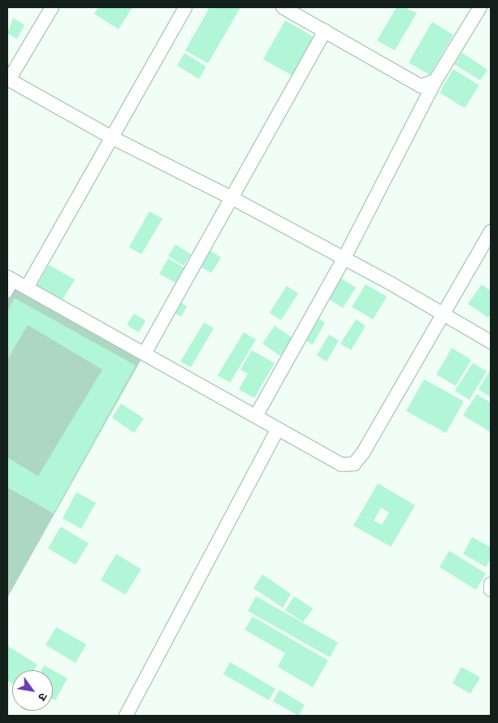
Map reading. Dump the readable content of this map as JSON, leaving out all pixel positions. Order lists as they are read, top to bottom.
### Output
{
  "north": "bottom right"
}
